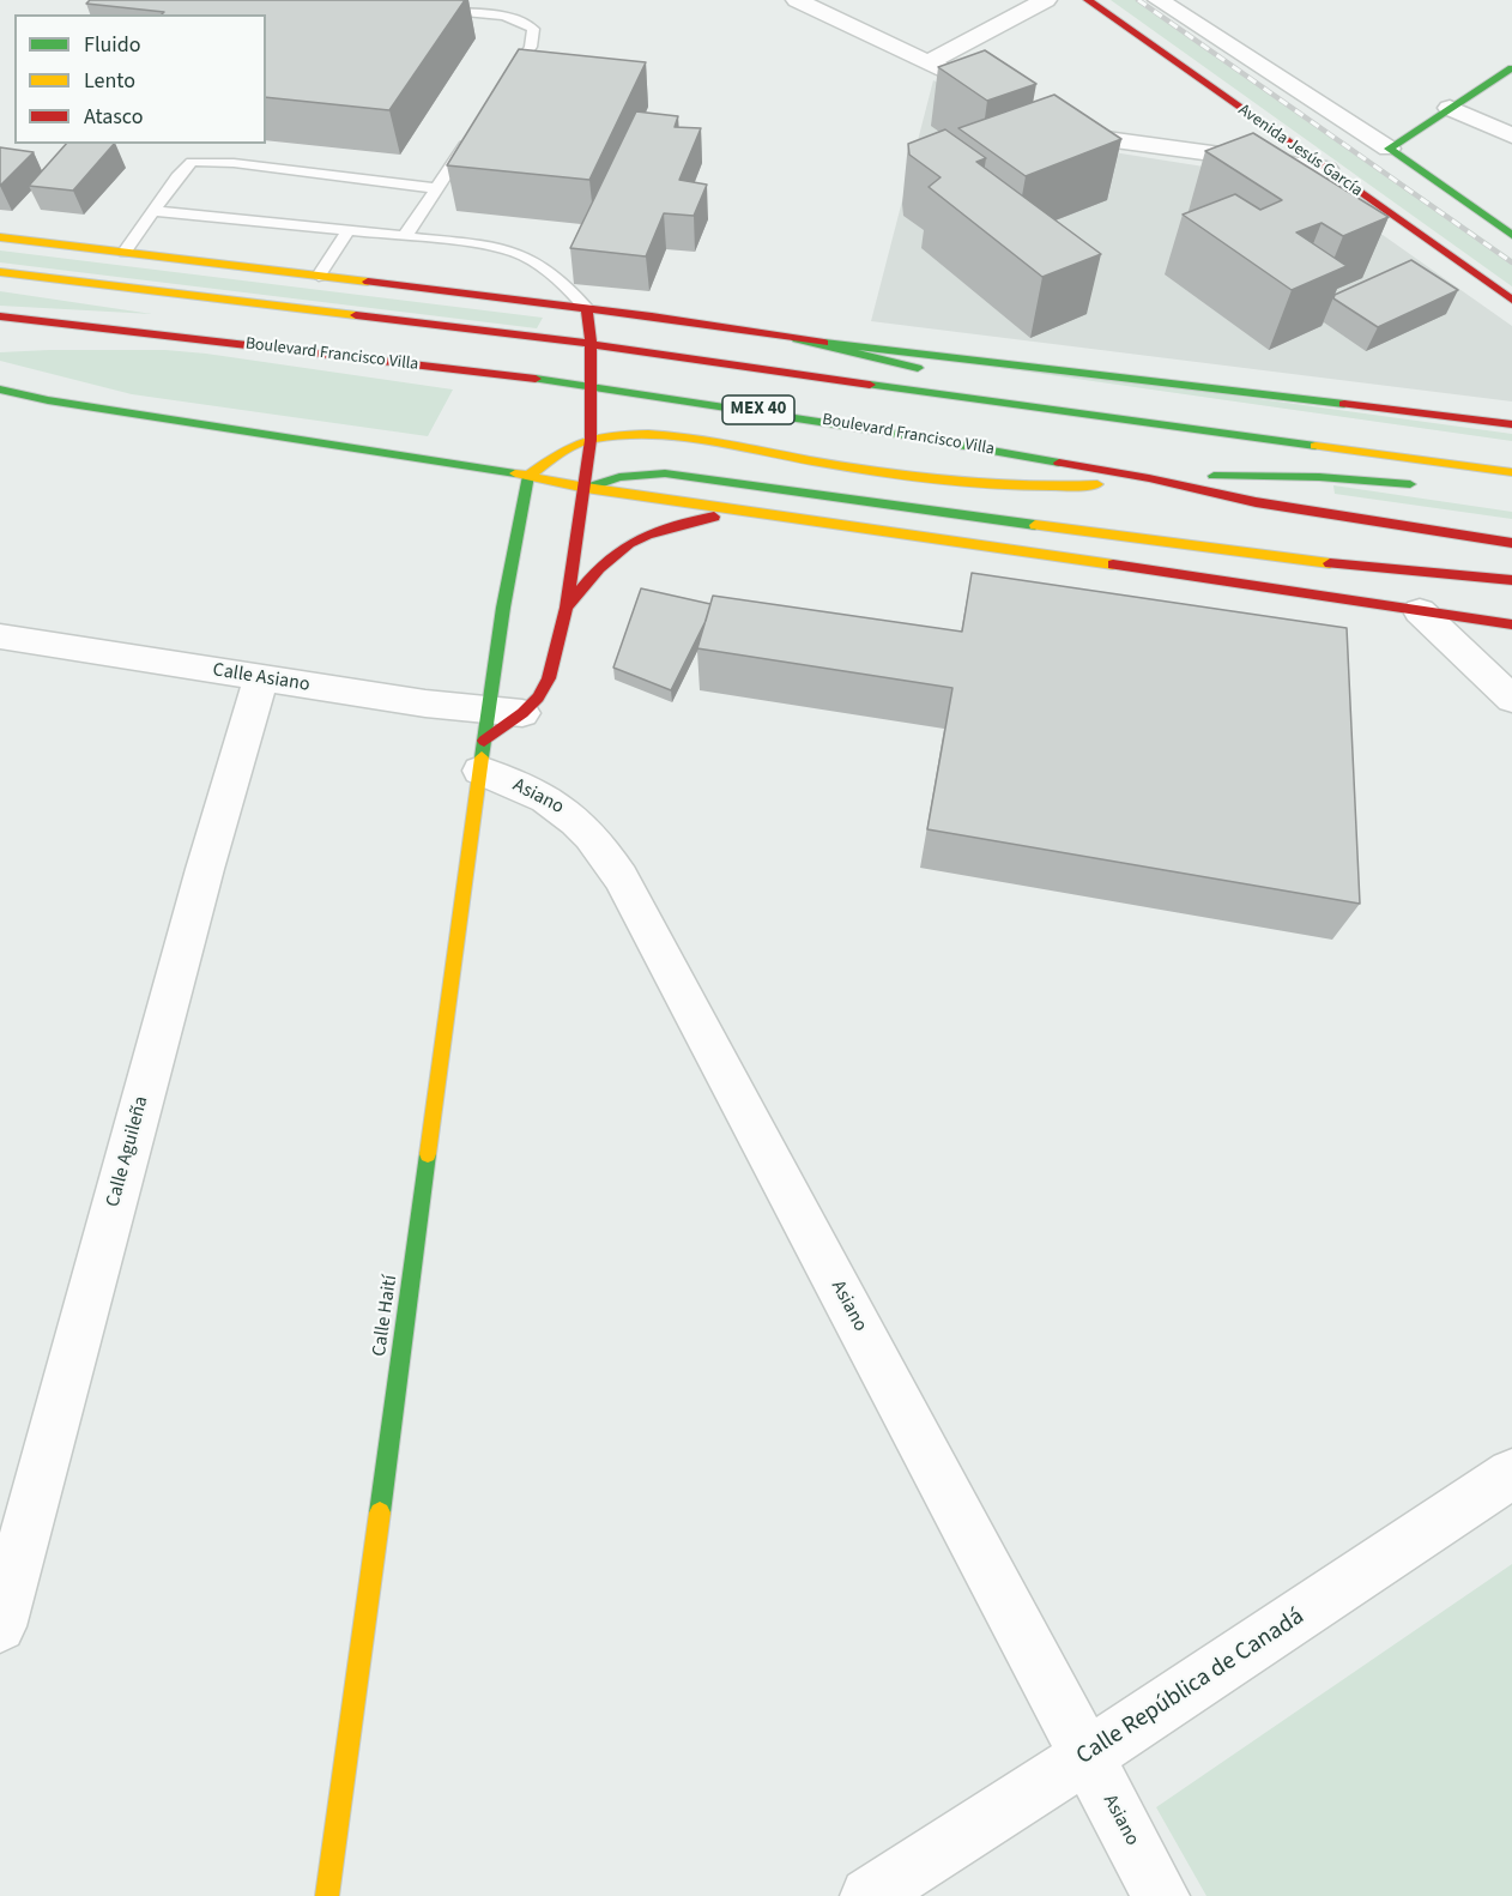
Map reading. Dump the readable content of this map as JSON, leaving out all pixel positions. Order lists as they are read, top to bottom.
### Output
{
  "streets": {
    "street": [
      "Avenida Jesús García",
      "Boulevard Francisco Villa",
      "MEX 40",
      "Calle Asiano",
      "Asiano",
      "Calle Aguileña",
      "Calle Haití",
      "Calle República de Canadá"
    ]
  },
  "crossings": [
    ["Calle Asiano", "Asiano"],
    ["Calle Asiano", "Calle Aguileña"],
    ["Calle Asiano", "Calle Haití"],
    ["Asiano", "Calle Haití"],
    ["Asiano", "Calle República de Canadá"]
  ],
  "legend": ["Fluido", "Lento", "Atasco"]
}
